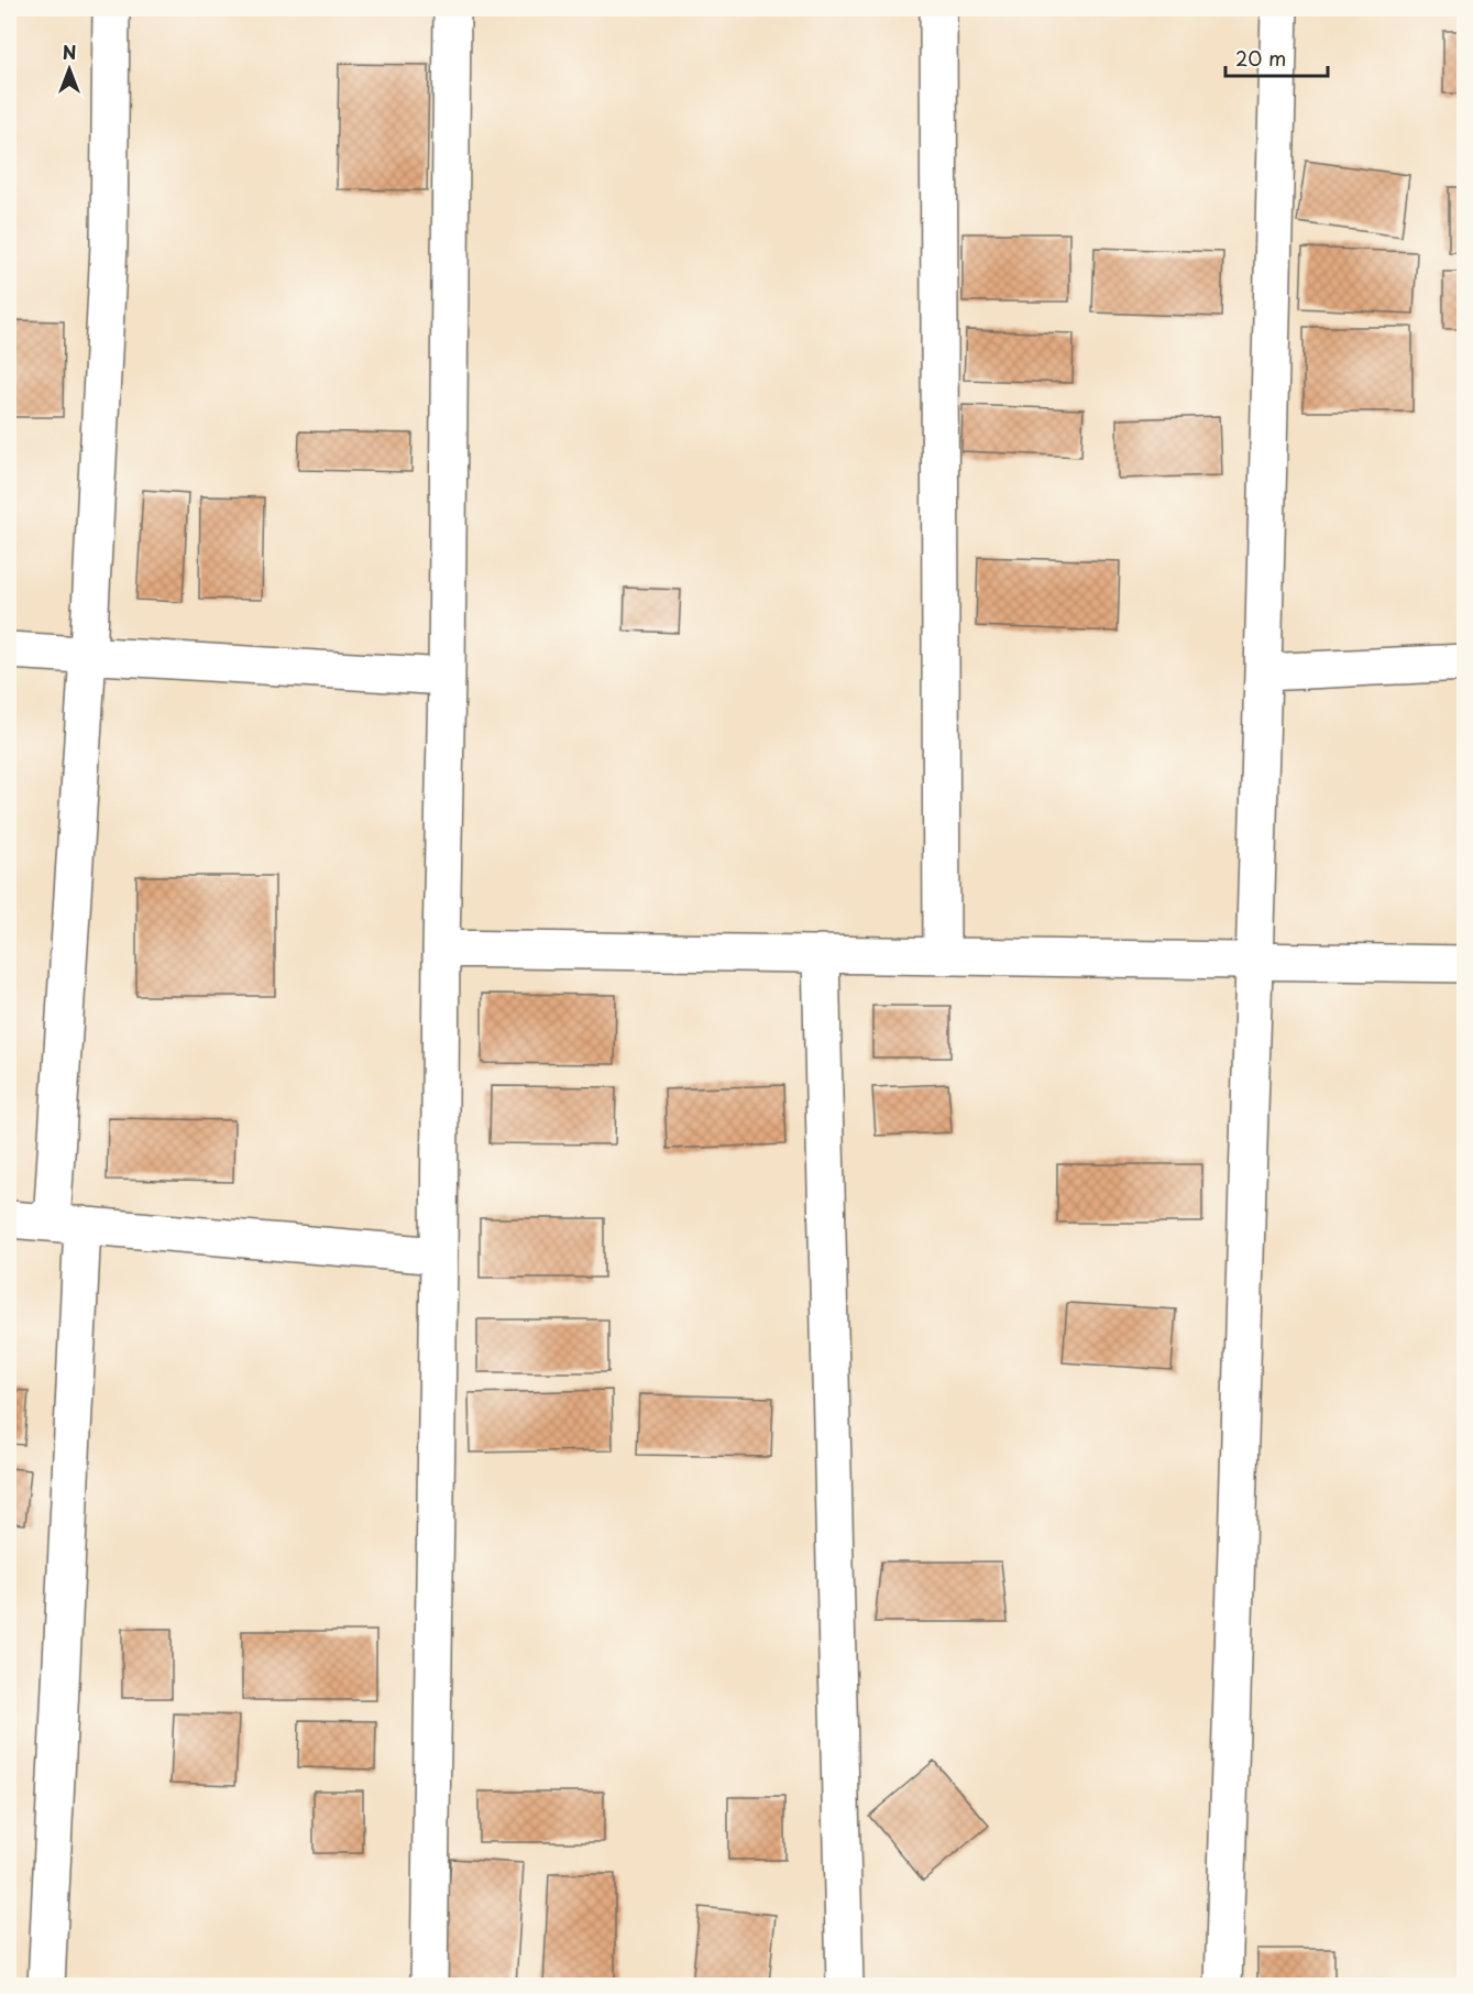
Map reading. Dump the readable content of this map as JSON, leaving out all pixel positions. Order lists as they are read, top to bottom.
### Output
{
  "scale_bar": "20 m",
  "north": "top"
}
